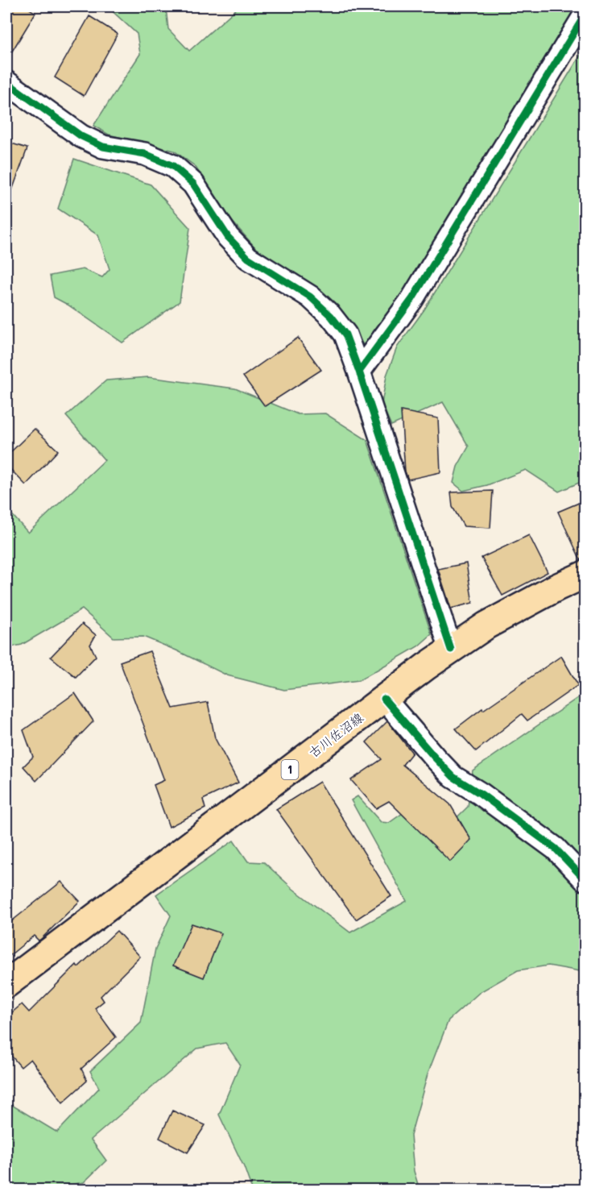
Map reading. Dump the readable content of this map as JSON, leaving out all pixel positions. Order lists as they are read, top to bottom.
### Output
{
  "streets": {
    "main road": ["古川佐沼線", "1"]
  }
}
